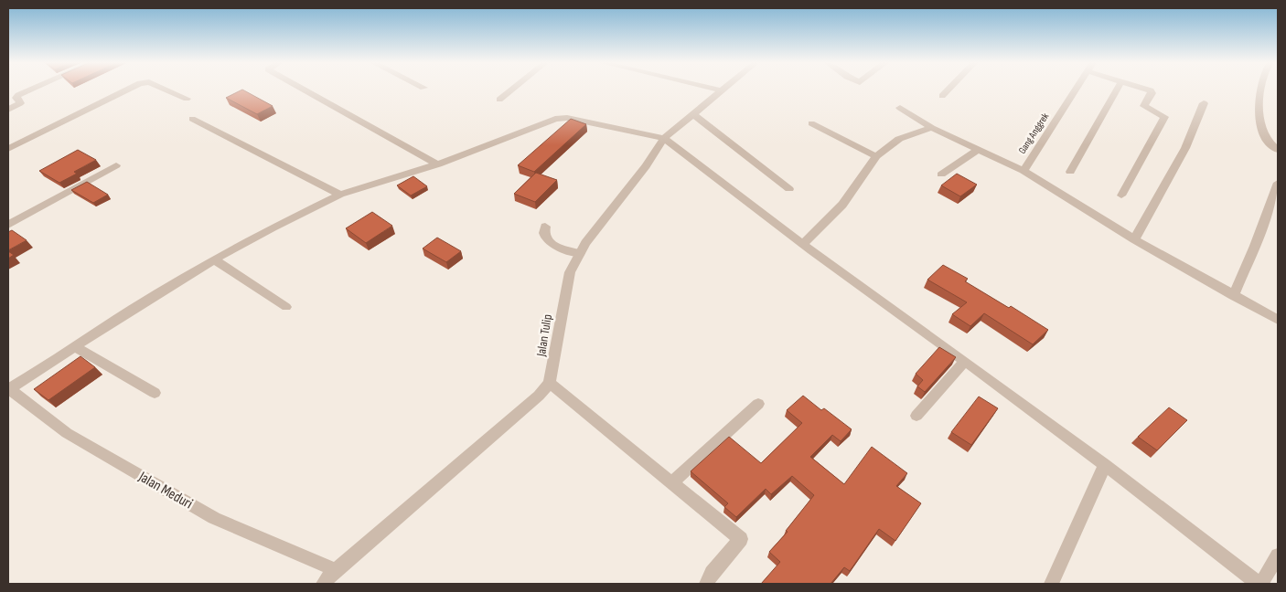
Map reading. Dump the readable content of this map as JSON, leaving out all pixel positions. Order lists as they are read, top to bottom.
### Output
{
  "streets": {
    "street": ["Gang Anggrek", "Jalan Tulip", "Jalan Meduri"]
  }
}
